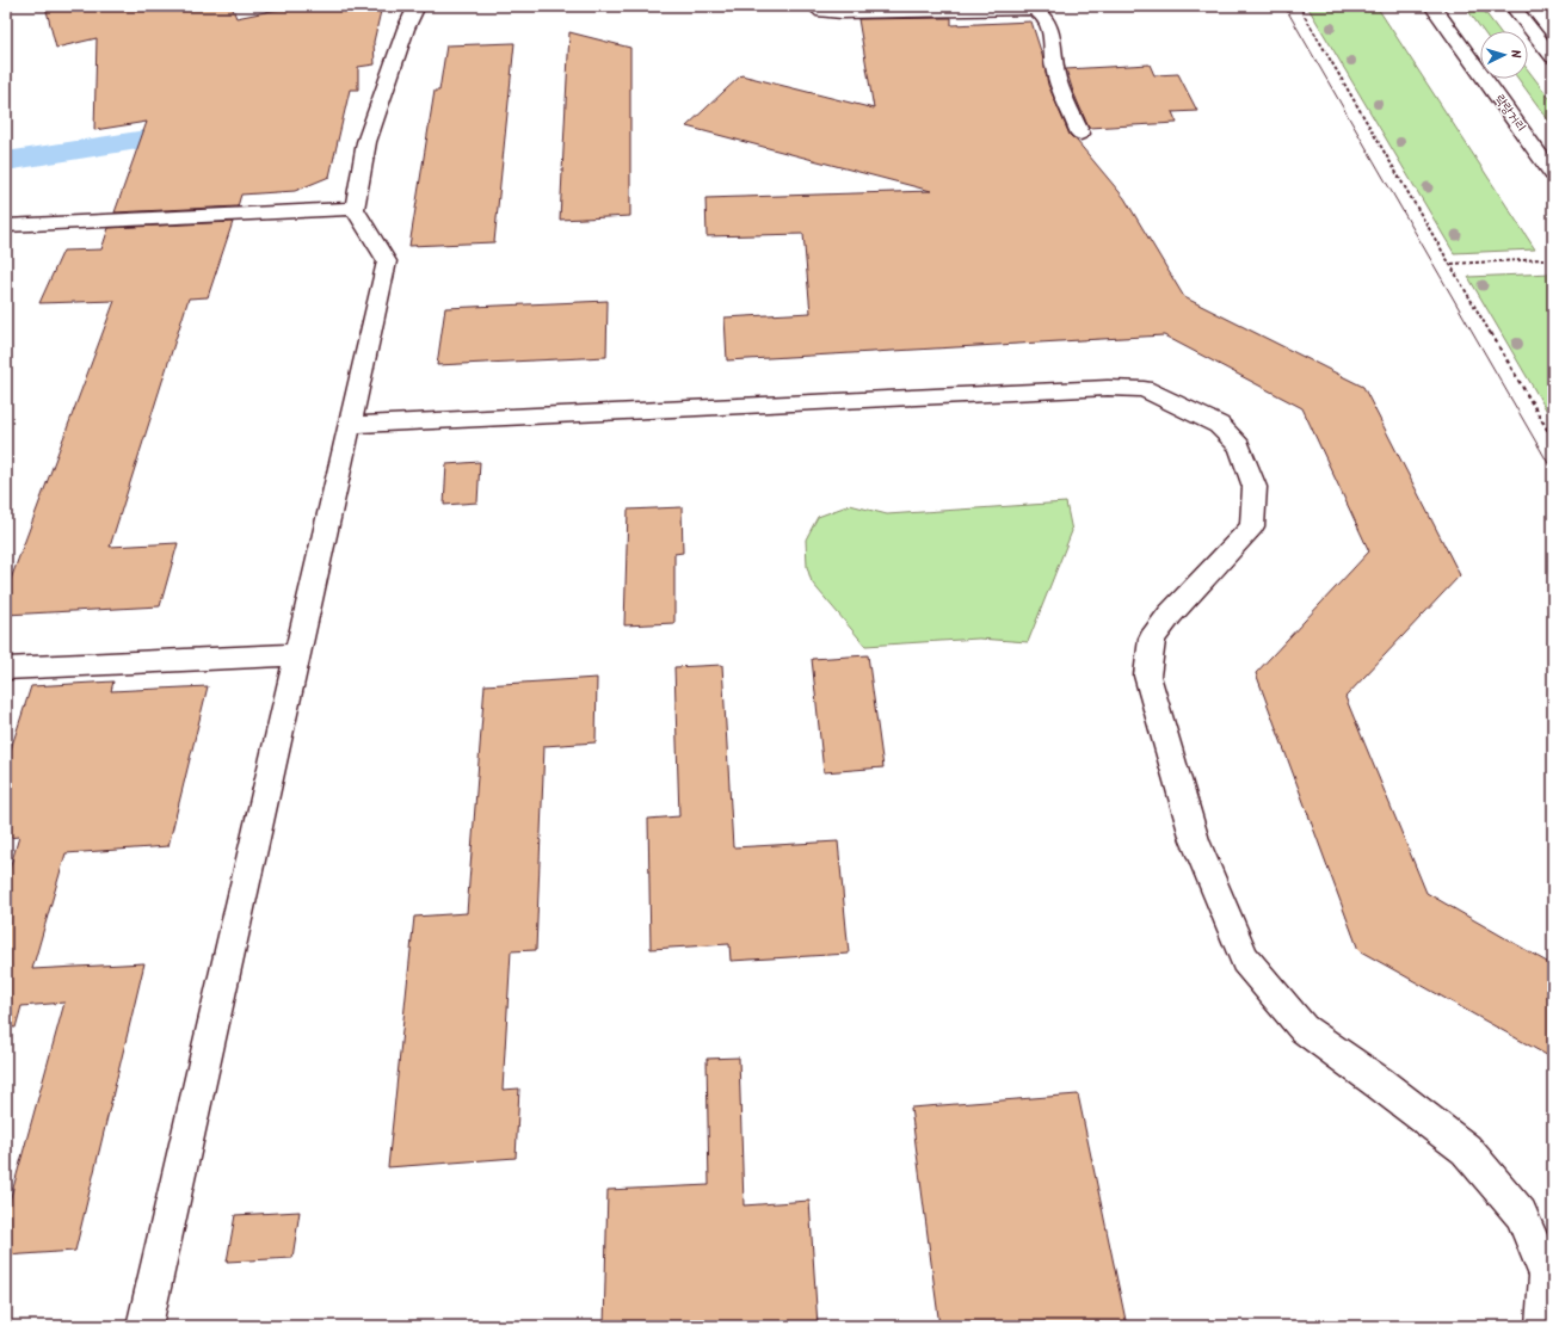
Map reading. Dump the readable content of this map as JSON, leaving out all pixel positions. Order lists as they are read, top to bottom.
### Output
{
  "streets": {
    "street": ["락랑거리"]
  },
  "north": "right"
}
